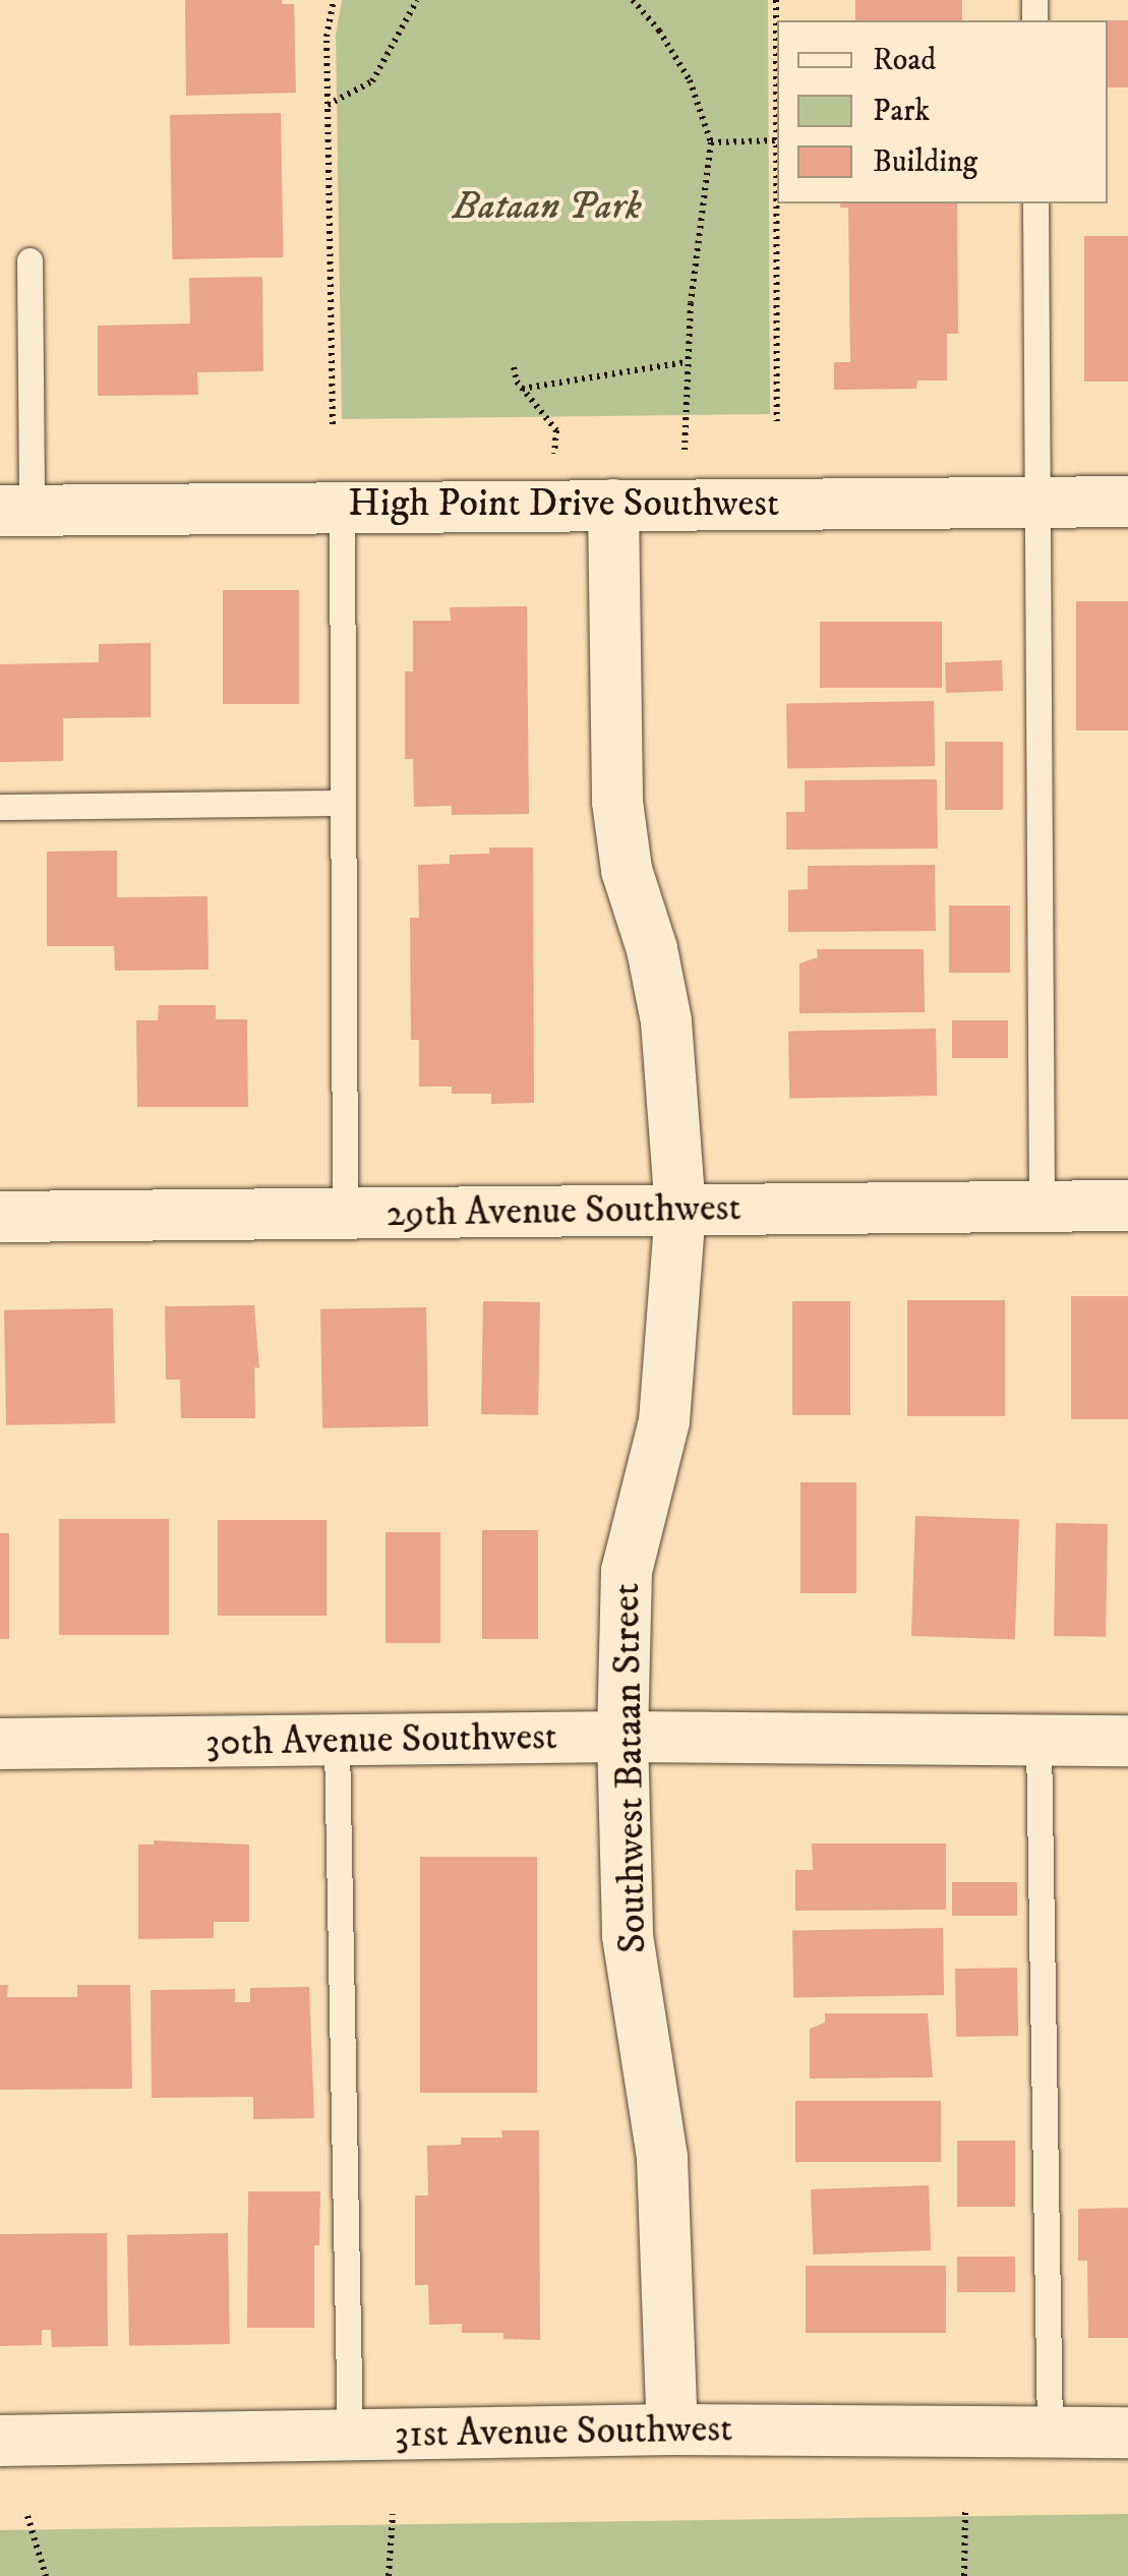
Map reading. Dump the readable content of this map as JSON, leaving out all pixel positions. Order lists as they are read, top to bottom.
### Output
{
  "streets": {
    "street": [
      "High Point Drive Southwest",
      "29th Avenue Southwest",
      "30th Avenue Southwest",
      "Southwest Bataan Street",
      "31st Avenue Southwest"
    ]
  },
  "crossings": [
    ["High Point Drive Southwest", "Southwest Bataan Street"],
    ["29th Avenue Southwest", "Southwest Bataan Street"],
    ["30th Avenue Southwest", "Southwest Bataan Street"],
    ["Southwest Bataan Street", "31st Avenue Southwest"]
  ],
  "parks": ["Bataan Park"],
  "legend": ["Road", "Park", "Building"]
}
